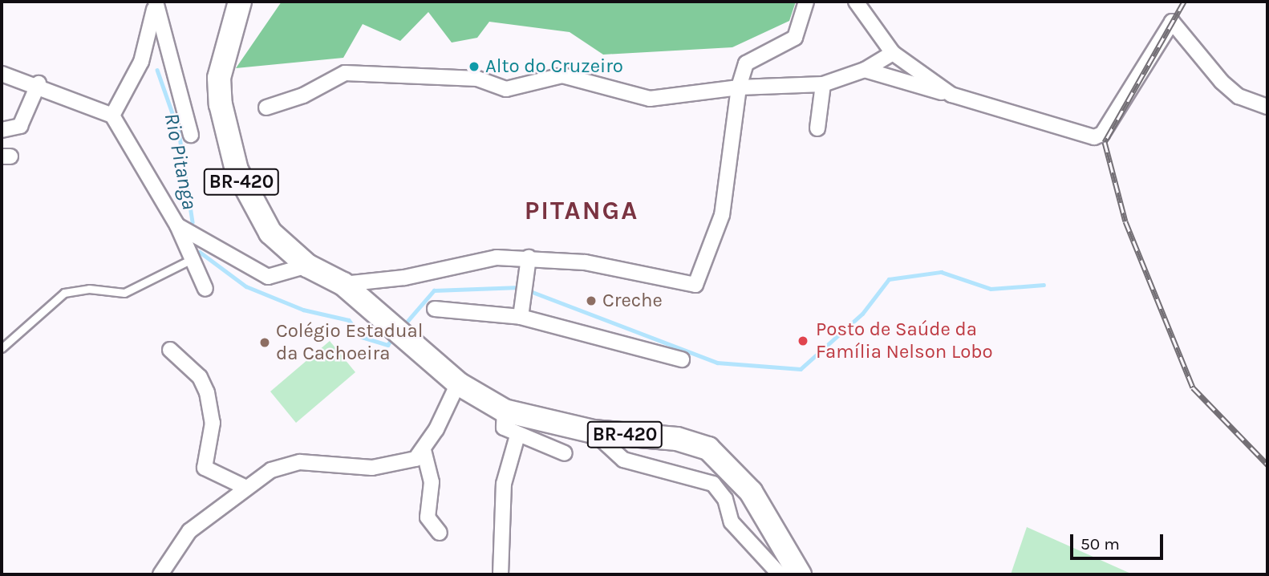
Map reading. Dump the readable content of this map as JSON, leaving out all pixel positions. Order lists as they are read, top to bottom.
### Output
{
  "streets": {
    "main road": ["BR-420"]
  },
  "districts": ["PITANGA"],
  "water": ["Rio Pitanga"],
  "places": [
    "Alto do Cruzeiro",
    "Creche",
    "Posto de Saúde da Família Nelson Lobo",
    "Colégio Estadual da Cachoeira"
  ],
  "scale_bar": "50 m"
}
